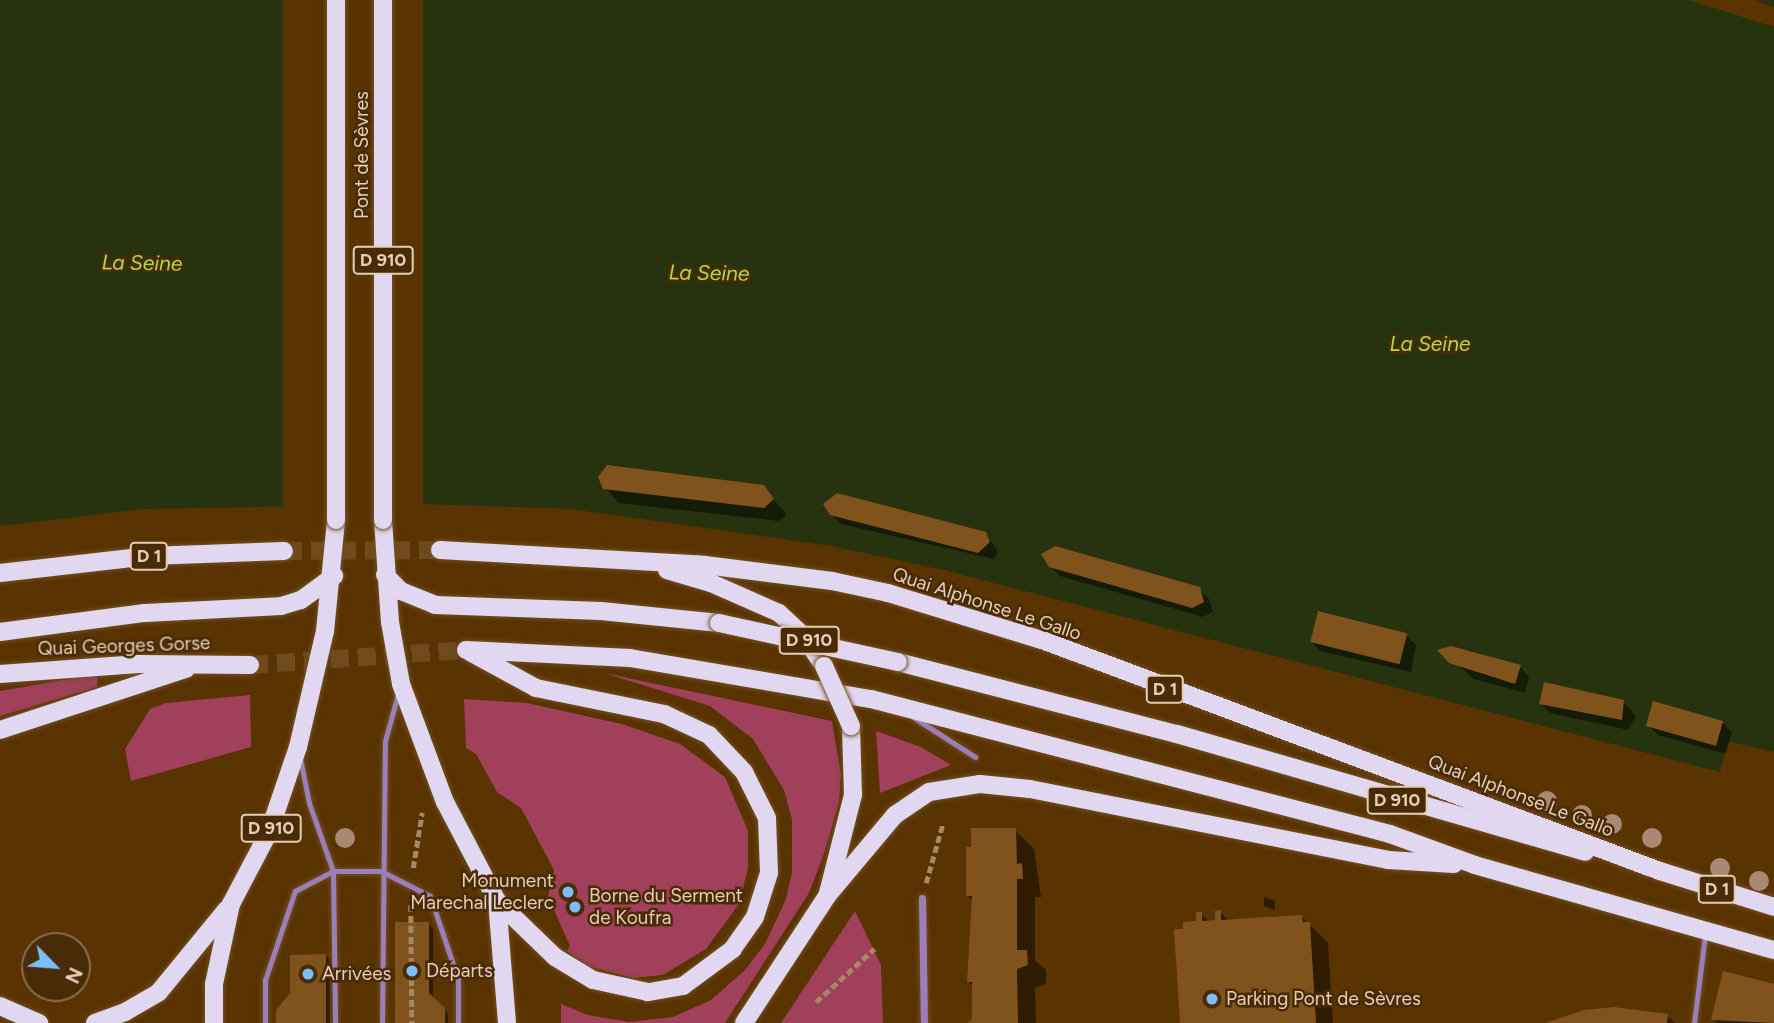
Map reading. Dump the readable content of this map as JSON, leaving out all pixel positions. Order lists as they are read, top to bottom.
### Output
{
  "streets": {
    "main road": [
      "Pont de Sèvres",
      "D 910",
      "D 1",
      "Quai Alphonse Le Gallo",
      "Quai Georges Gorse"
    ]
  },
  "crossings": [
    ["Pont de Sèvres", "D 910"],
    ["D 910", "D 1"],
    ["D 910", "Quai Alphonse Le Gallo"]
  ],
  "water": ["La Seine"],
  "places": [
    "Monument Marechal Leclerc",
    "Borne du Serment de Koufra",
    "Départs",
    "Arrivées",
    "Parking Pont de Sèvres"
  ],
  "north": "bottom right"
}
